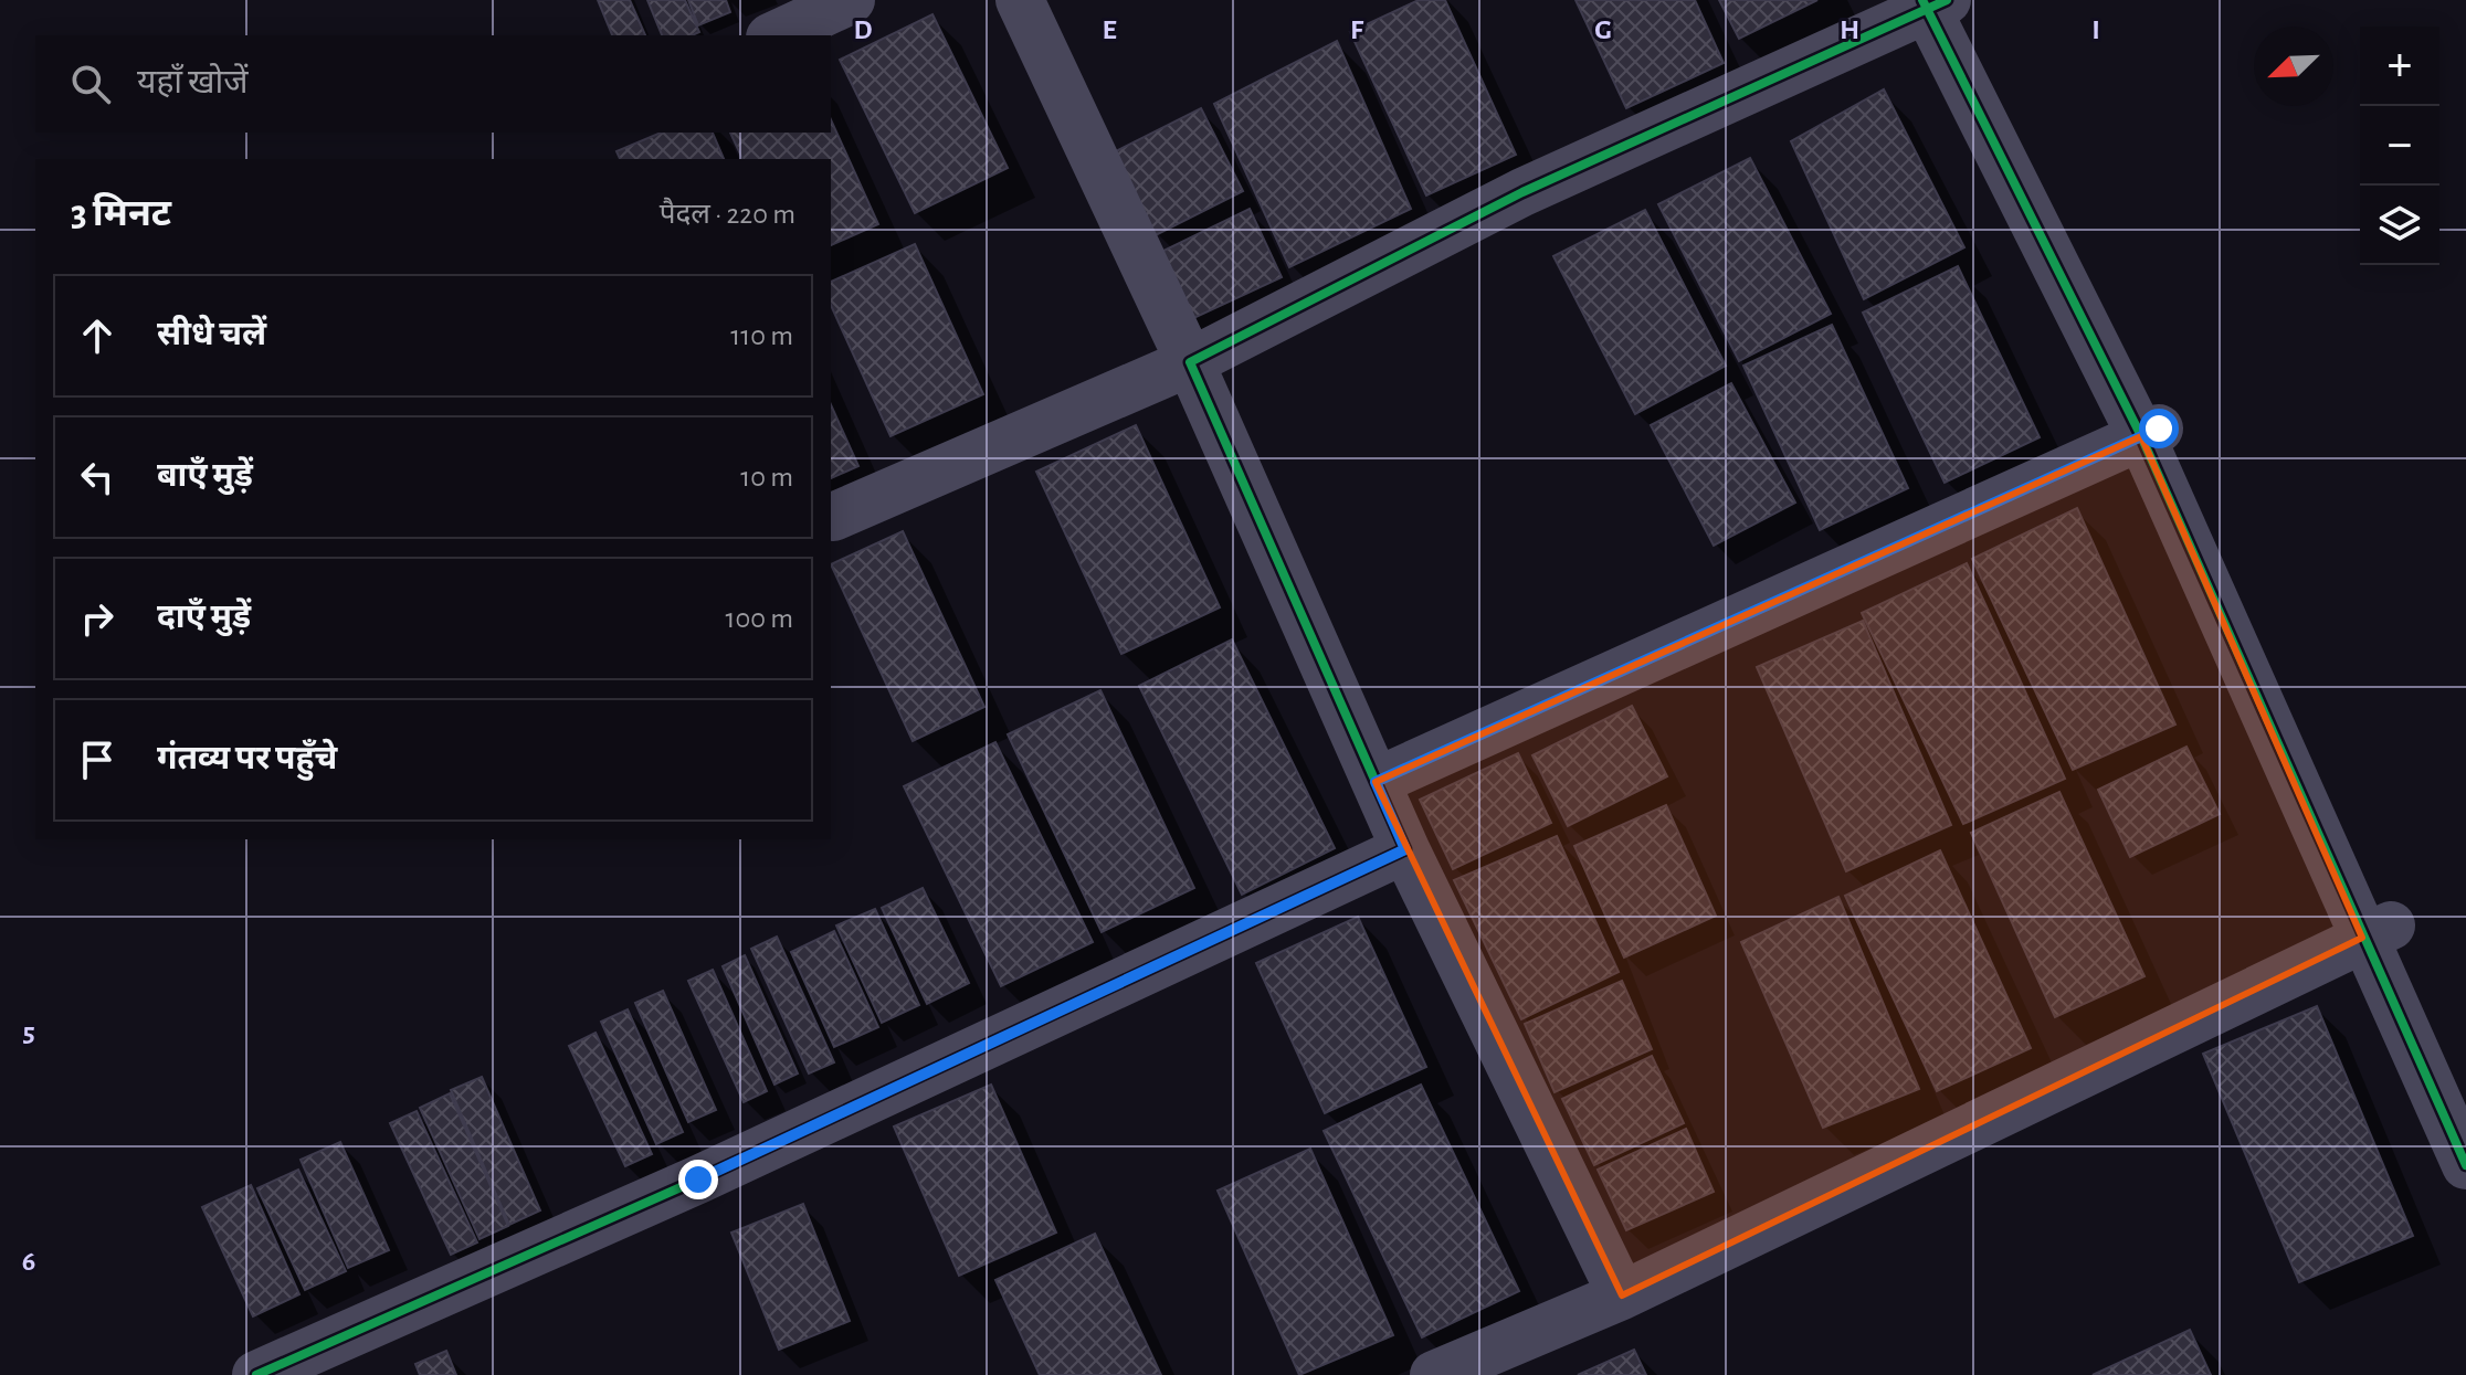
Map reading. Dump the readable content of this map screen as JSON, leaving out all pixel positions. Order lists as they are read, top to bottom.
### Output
{
  "north": "bottom left",
  "page": {
    "map_buttons": ["+", "−"],
    "search": "यहाँ खोजें",
    "heading": ["3 मिनट", "पैदल · 220 m"],
    "list": [
      ["सीधे चलें", "110 m"],
      ["बाएँ मुड़ें", "10 m"],
      ["दाएँ मुड़ें", "100 m"],
      "गंतव्य पर पहुँचे"
    ]
  },
  "grid": {
    "columns": [
      "D",
      "E",
      "F",
      "G",
      "H",
      "I"
    ],
    "rows": ["5", "6"]
  }
}
